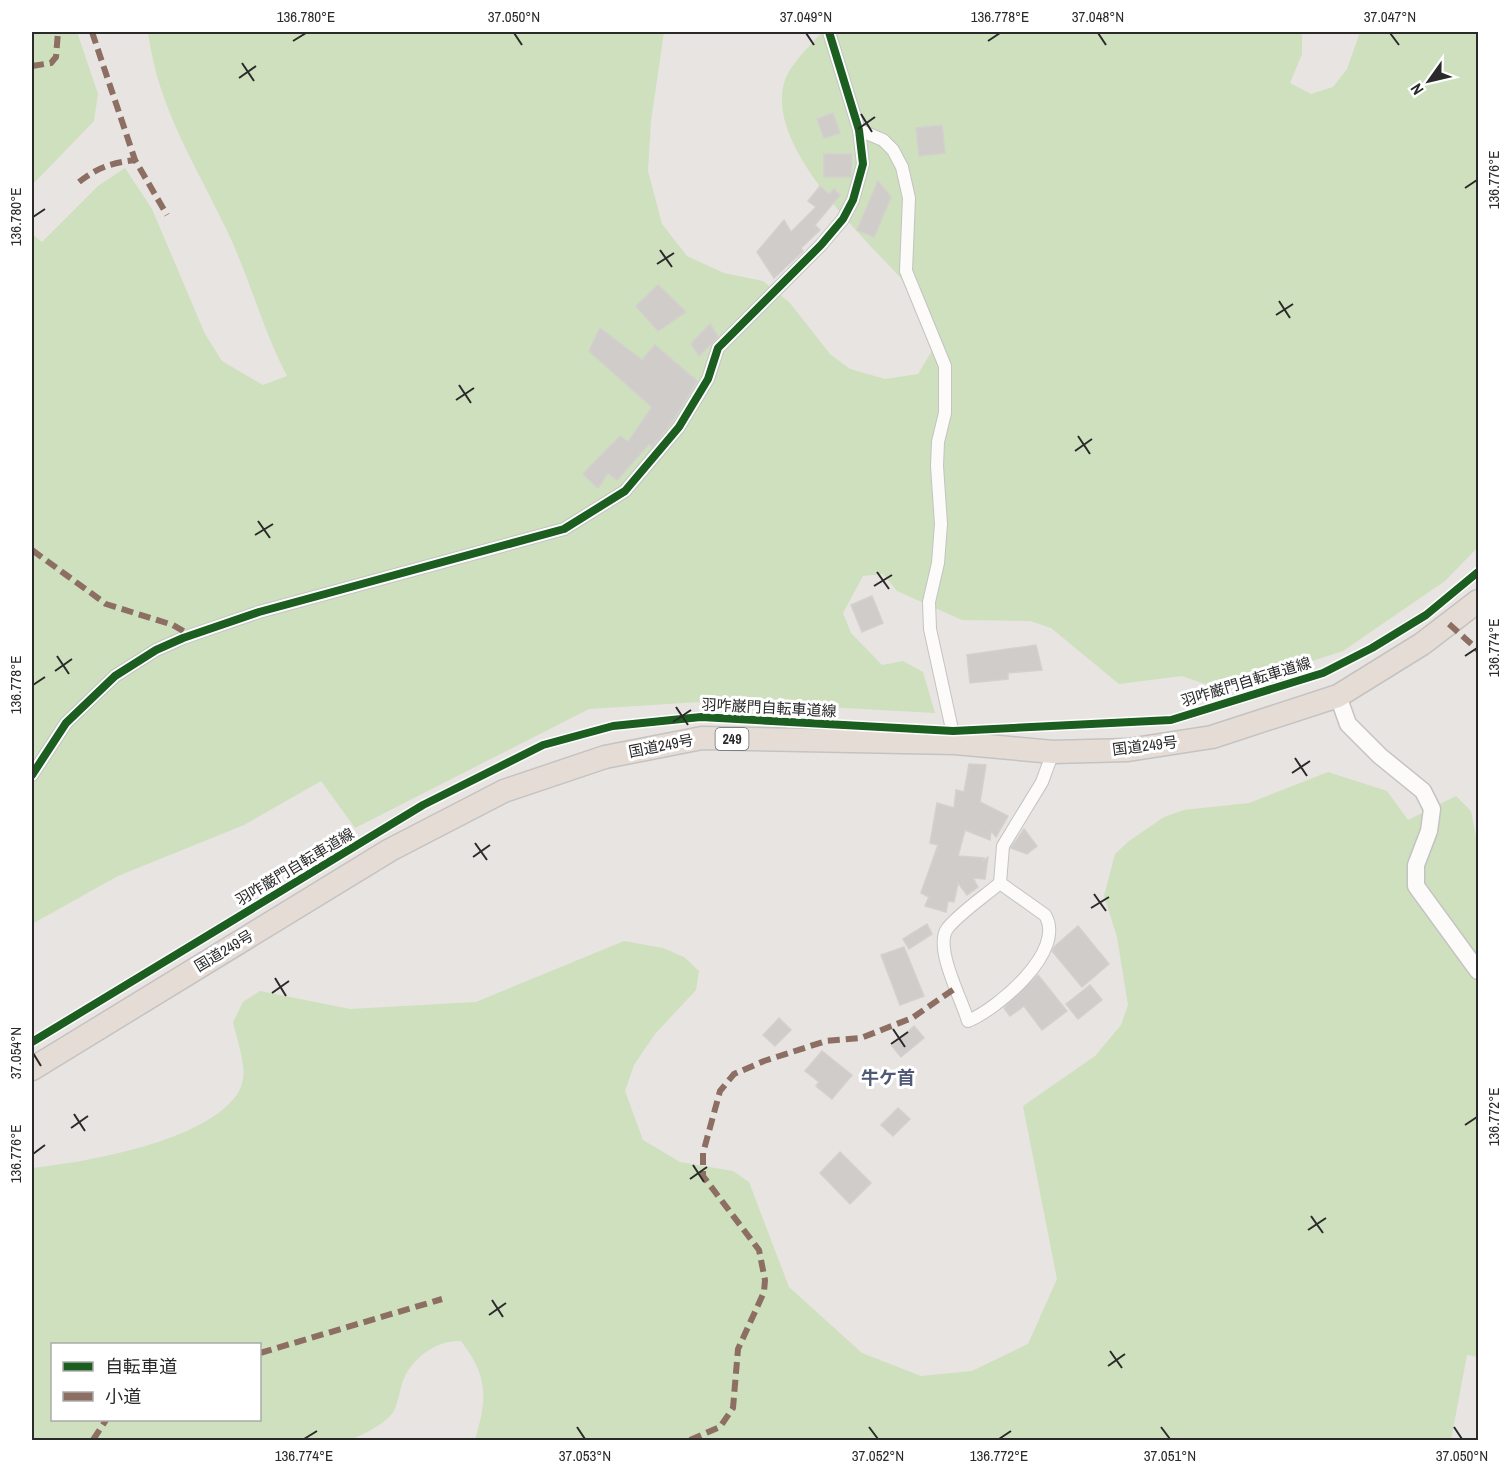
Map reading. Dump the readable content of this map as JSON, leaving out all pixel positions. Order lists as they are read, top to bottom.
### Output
{
  "streets": {
    "highway": ["249", "国道249号"],
    "cycle path": ["羽咋巌門自転車道線"]
  },
  "districts": ["牛ケ首"],
  "legend": ["自転車道", "小道"],
  "north": "bottom left",
  "coordinates": [
    "136.780°E",
    "37.050°N",
    "37.049°N",
    "136.778°E",
    "37.048°N",
    "37.047°N",
    "136.776°E",
    "136.774°E",
    "37.054°N",
    "136.772°E",
    "37.053°N",
    "37.052°N",
    "37.051°N"
  ]
}
